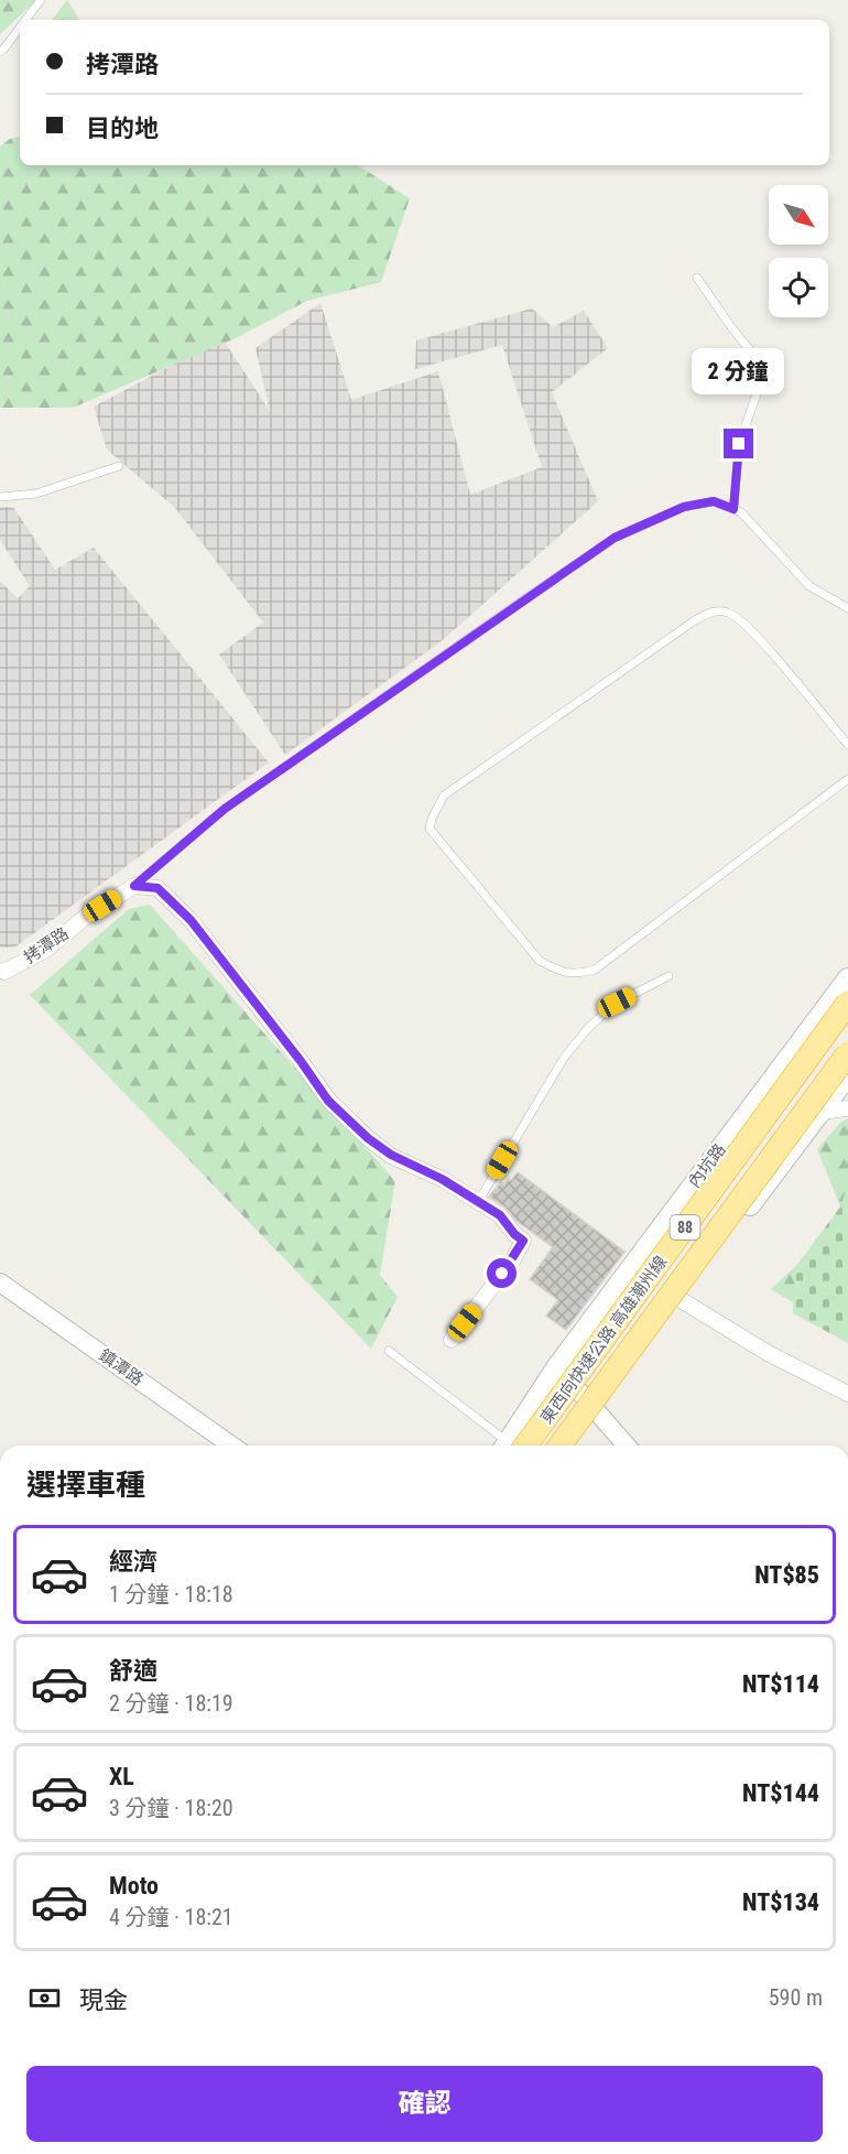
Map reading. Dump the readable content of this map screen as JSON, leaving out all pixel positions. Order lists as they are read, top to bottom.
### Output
{
  "streets": {
    "highway": ["88", "東西向快速公路 高雄潮州線"],
    "main road": ["內坑路"],
    "street": ["拷潭路", "鎮潭路"]
  },
  "north": "bottom right",
  "page": {
    "banner": ["拷潭路", "目的地"],
    "bubble": "2 分鐘",
    "heading": "選擇車種",
    "list": [
      {
        "name": "經濟",
        "note": "1 分鐘 · 18:18",
        "value": "NT$85"
      },
      {
        "name": "舒適",
        "note": "2 分鐘 · 18:19",
        "value": "NT$114"
      },
      {
        "name": "XL",
        "note": "3 分鐘 · 18:20",
        "value": "NT$144"
      },
      {
        "name": "Moto",
        "note": "4 分鐘 · 18:21",
        "value": "NT$134"
      }
    ],
    "pay": ["現金", "590 m"],
    "buttons": "確認"
  }
}
